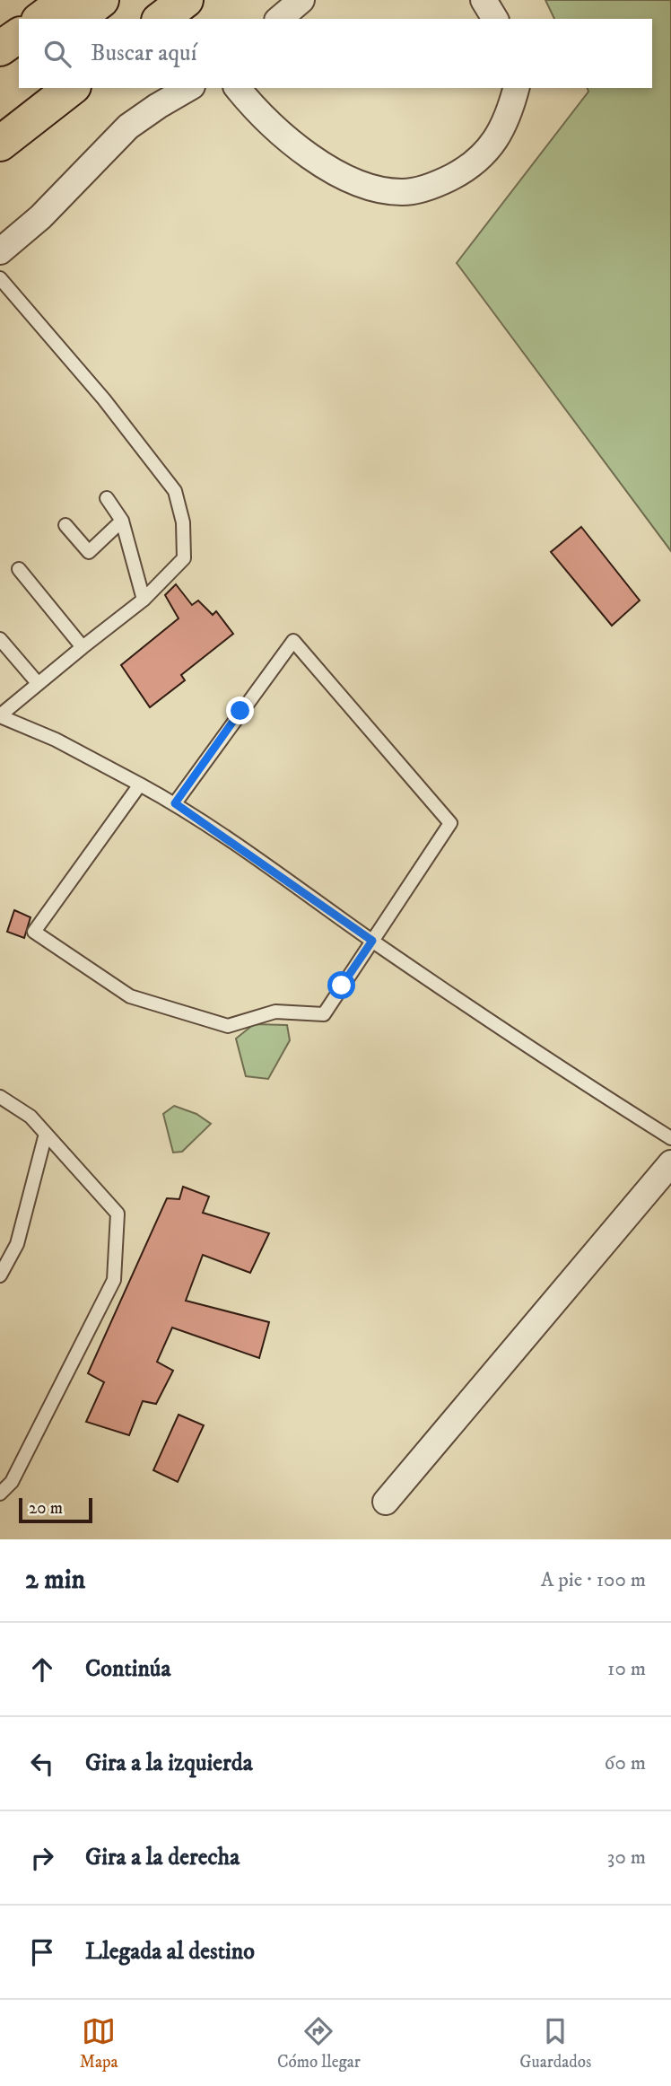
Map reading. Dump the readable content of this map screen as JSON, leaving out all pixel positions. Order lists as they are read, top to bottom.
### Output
{
  "scale_bar": "20 m",
  "page": {
    "search": "Buscar aquí",
    "scale": "20 m",
    "heading": ["2 min", "A pie · 100 m"],
    "list": [
      ["Continúa", "10 m"],
      ["Gira a la izquierda", "60 m"],
      ["Gira a la derecha", "30 m"],
      "Llegada al destino"
    ],
    "nav": ["Mapa", "Cómo llegar", "Guardados"]
  }
}
